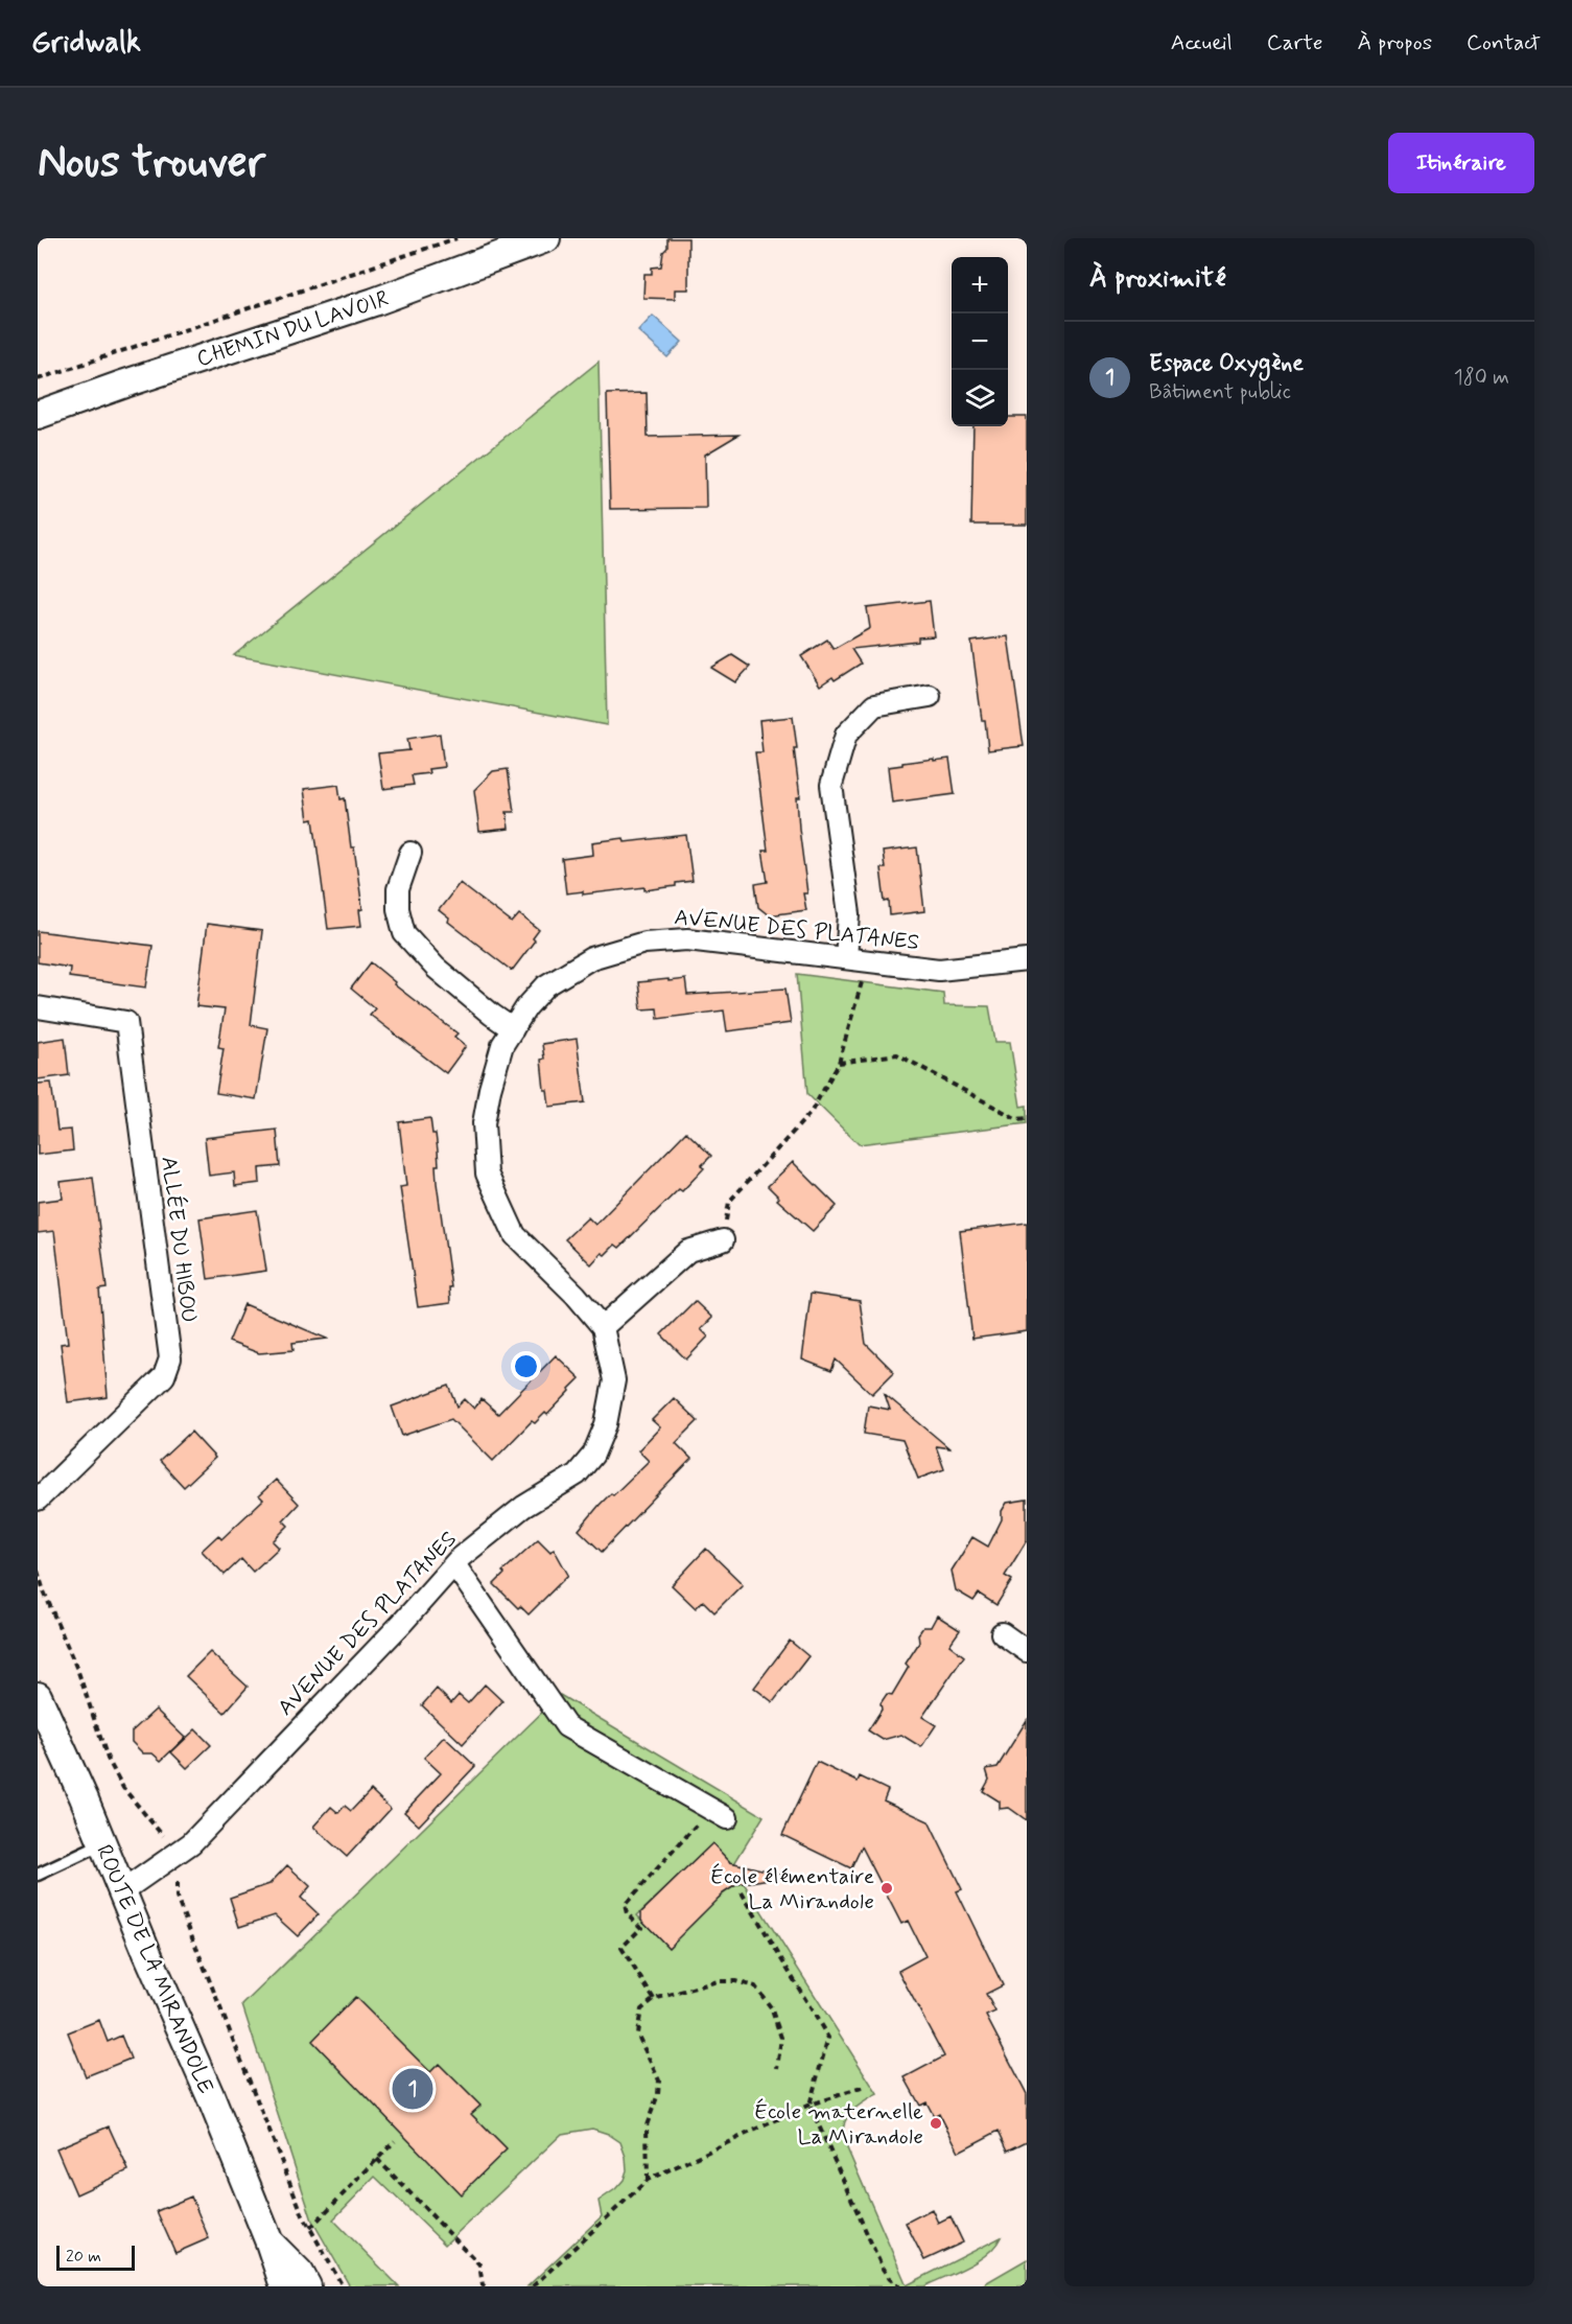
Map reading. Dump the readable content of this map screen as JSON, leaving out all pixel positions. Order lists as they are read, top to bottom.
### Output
{
  "streets": {
    "street": [
      "CHEMIN DU LAVOIR",
      "AVENUE DES PLATANES",
      "ALLÉE DU HIBOU",
      "ROUTE DE LA MIRANDOLE"
    ]
  },
  "crossings": [
    ["AVENUE DES PLATANES", "ROUTE DE LA MIRANDOLE"]
  ],
  "places": ["École élémentaire La Mirandole", "École maternelle La Mirandole"],
  "scale_bar": "20 m",
  "page": {
    "header": "Gridwalk",
    "nav": [
      "Accueil",
      "Carte",
      "À propos",
      "Contact"
    ],
    "buttons": "Itinéraire",
    "title": "Nous trouver",
    "heading": "À proximité",
    "map_buttons": ["+", "−"],
    "list": [
      {
        "mark": "1",
        "name": "Espace Oxygène",
        "note": "Bâtiment public",
        "value": "180 m"
      }
    ],
    "pins": "1",
    "scale": "20 m"
  }
}
